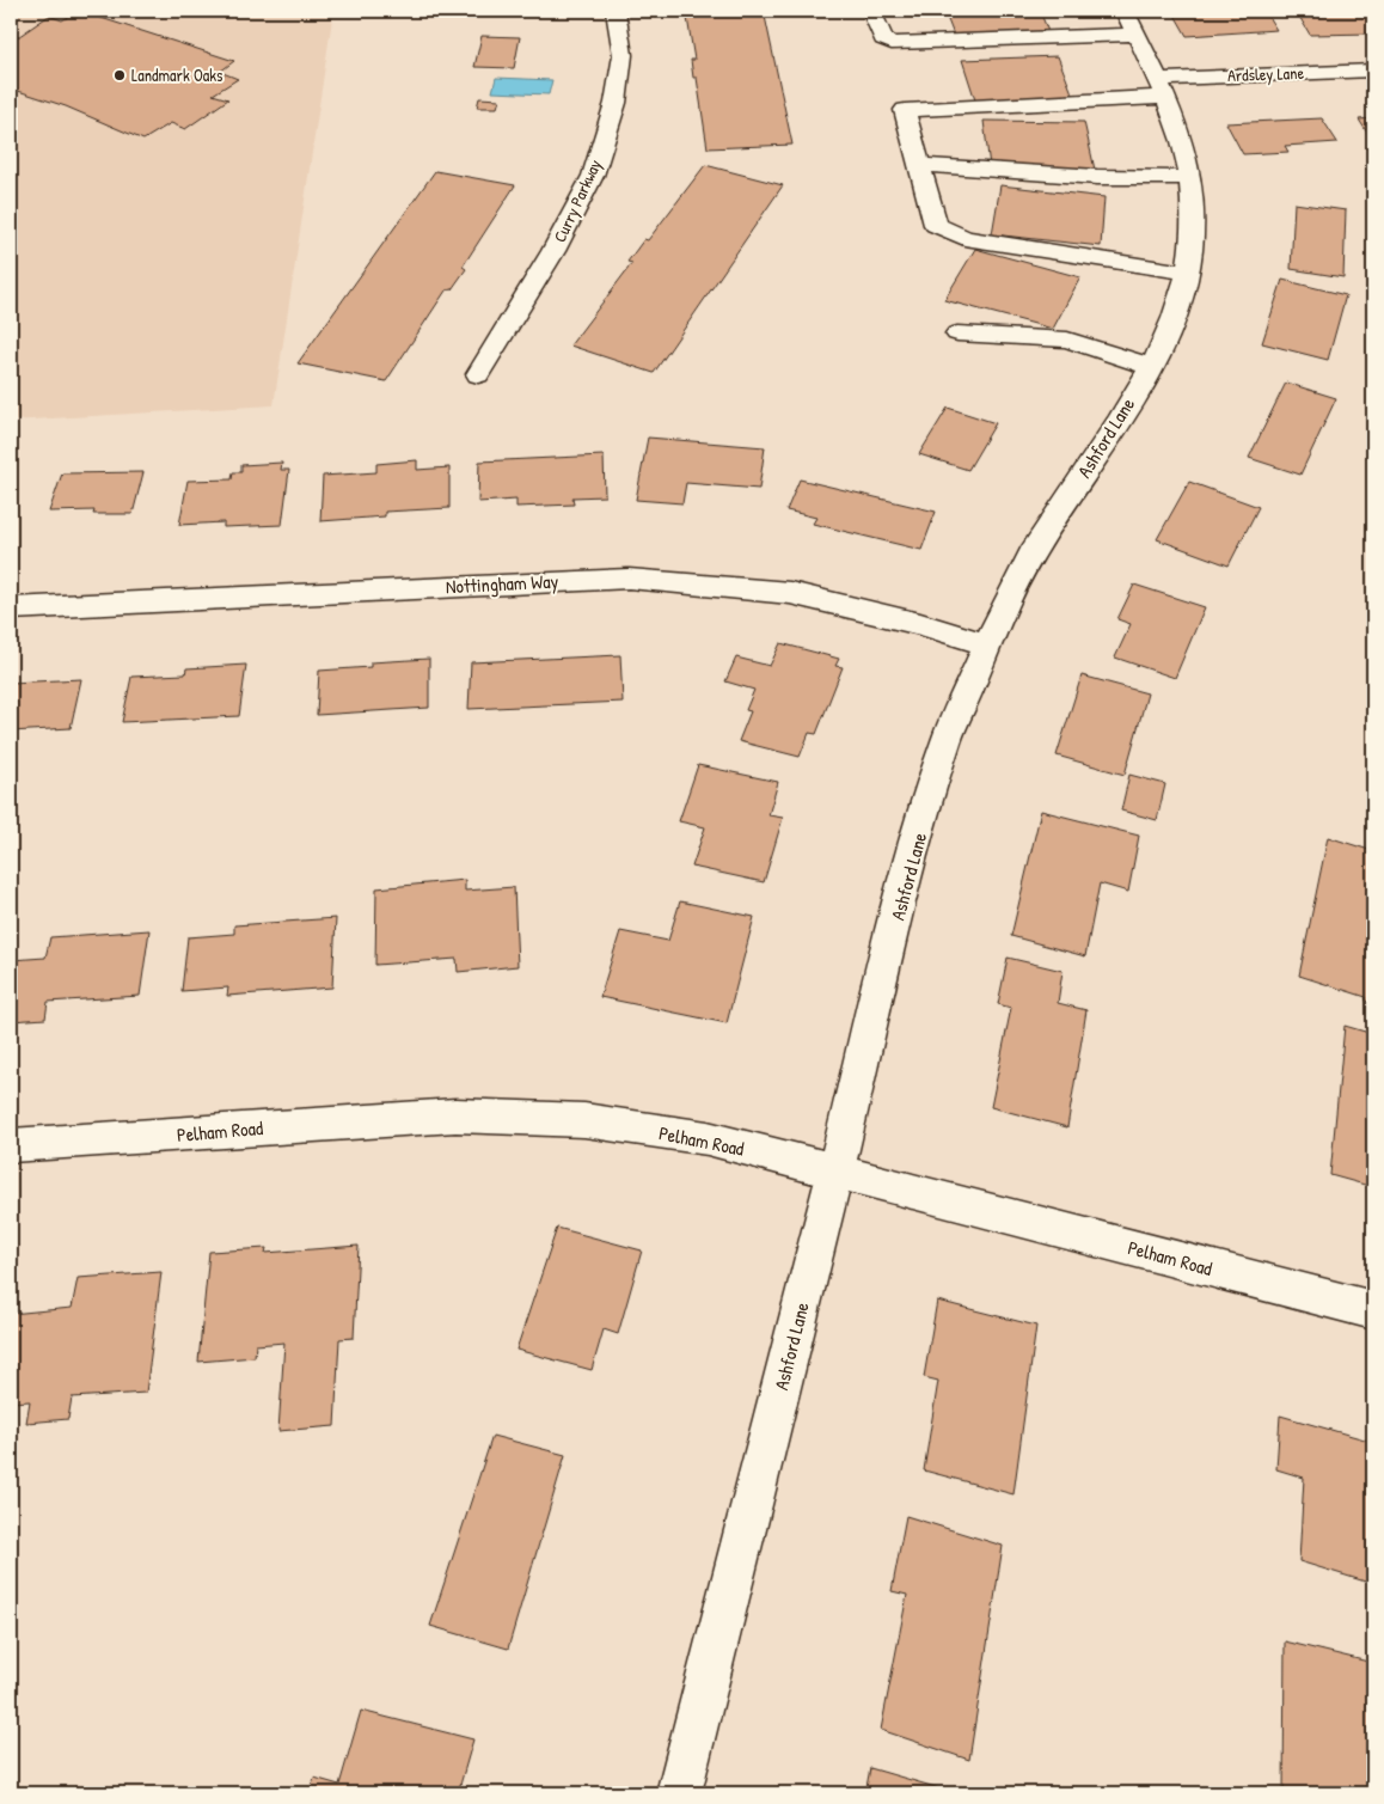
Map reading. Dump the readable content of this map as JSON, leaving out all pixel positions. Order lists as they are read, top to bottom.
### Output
{
  "streets": {
    "street": [
      "Ardsley Lane",
      "Curry Parkway",
      "Ashford Lane",
      "Nottingham Way",
      "Pelham Road"
    ]
  },
  "crossings": [
    ["Ardsley Lane", "Ashford Lane"],
    ["Ashford Lane", "Nottingham Way"],
    ["Ashford Lane", "Pelham Road"]
  ],
  "places": ["Landmark Oaks"]
}
